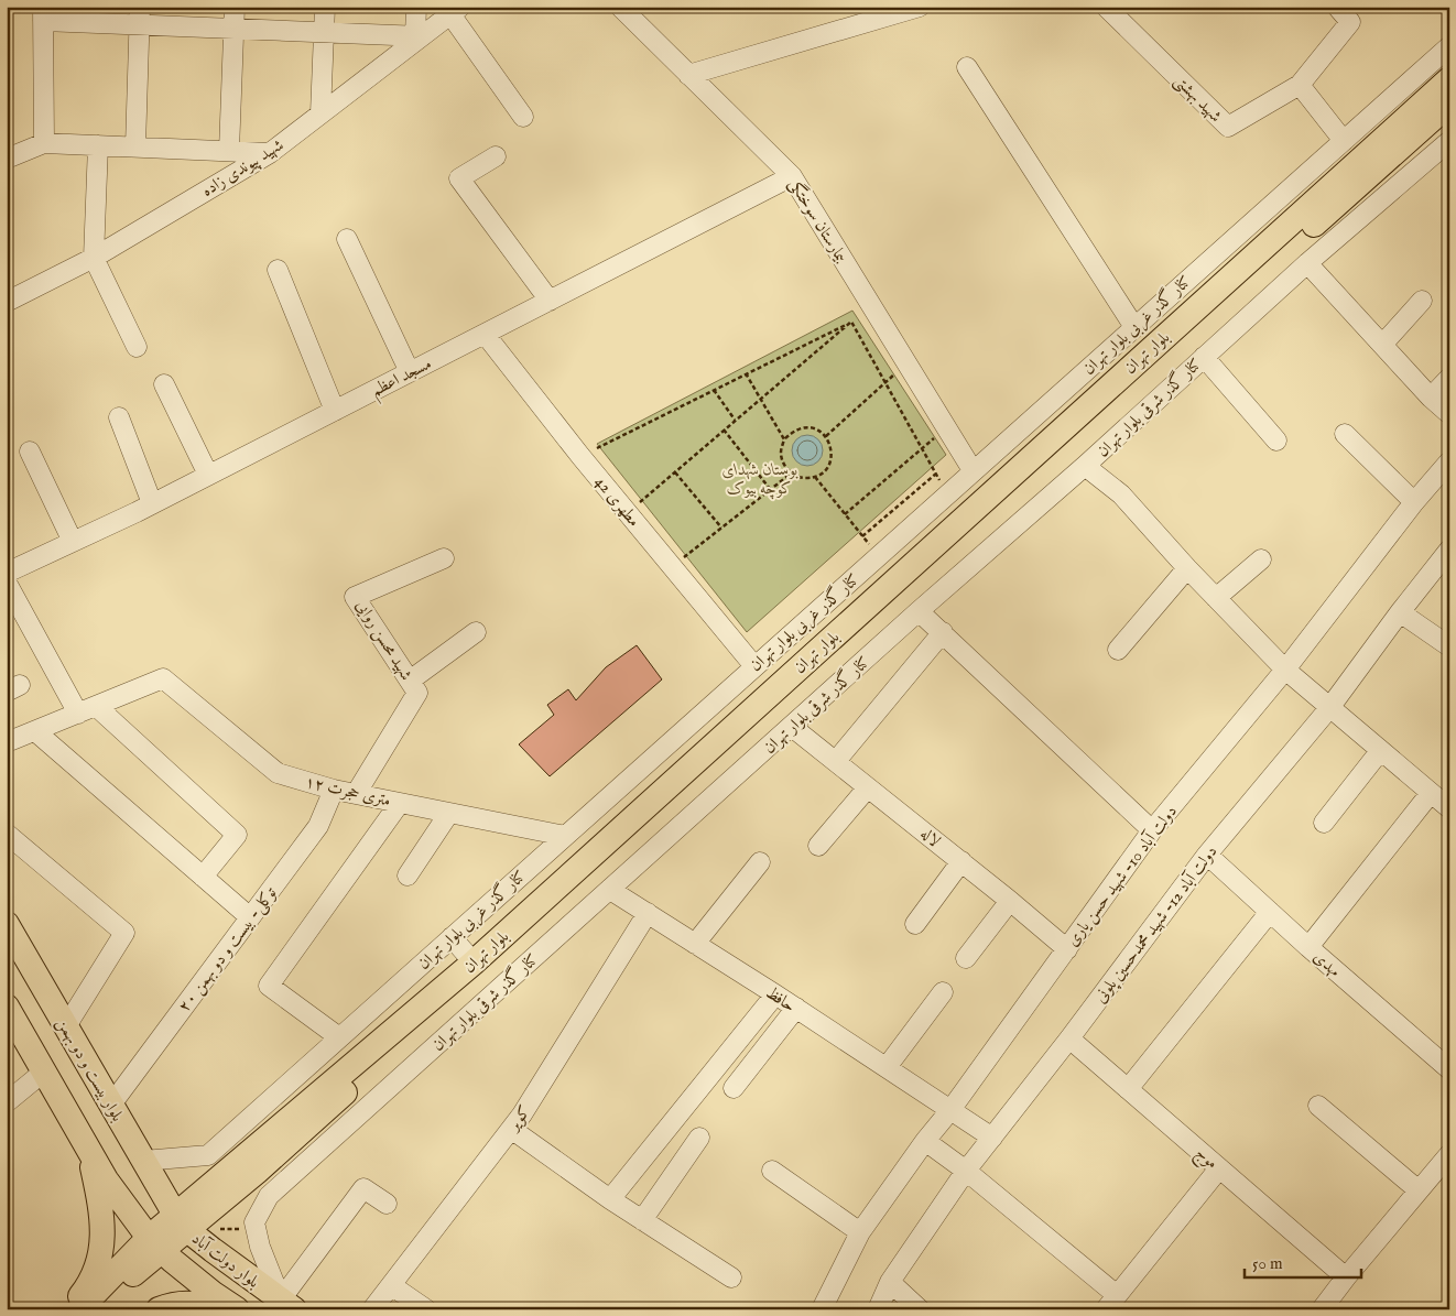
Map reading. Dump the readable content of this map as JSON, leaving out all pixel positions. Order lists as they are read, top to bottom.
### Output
{
  "streets": {
    "main road": ["بلوار تهران", "بلوار بیست و دو بهمن", "بلوار دولت آباد"],
    "street": [
      "شهید بهشتی",
      "شهید پیوندی زاده",
      "بیمارستان سوختگی",
      "کنار گذر غربی بلوار تهران",
      "مسجد اعظم",
      "کنار گذر شرقی بلوار تهران",
      "مطهری 42",
      "شهید محسن روایی",
      "۱۲ متری حجرت",
      "لاله",
      "دولت آباد 10- شهید حسن یاری",
      "دولت آباد 12- شهید محمدحسین پلونی",
      "توکلی- بیست و دو بهمن ۲۰",
      "مهدی",
      "حافظ",
      "کویر",
      "موج"
    ]
  },
  "crossings": [
    ["بیمارستان سوختگی", "کنار گذر غربی بلوار تهران"],
    ["بیمارستان سوختگی", "مسجد اعظم"],
    ["کنار گذر غربی بلوار تهران", "مطهری 42"],
    ["کنار گذر غربی بلوار تهران", "۱۲ متری حجرت"],
    ["کنار گذر غربی بلوار تهران", "بلوار بیست و دو بهمن"],
    ["بلوار تهران", "بلوار بیست و دو بهمن"],
    ["بلوار تهران", "بلوار دولت آباد"],
    ["مسجد اعظم", "مطهری 42"],
    ["کنار گذر شرقی بلوار تهران", "لاله"],
    ["کنار گذر شرقی بلوار تهران", "حافظ"],
    ["کنار گذر شرقی بلوار تهران", "بلوار دولت آباد"],
    ["شهید محسن روایی", "۱۲ متری حجرت"],
    ["۱۲ متری حجرت", "توکلی- بیست و دو بهمن ۲۰"],
    ["لاله", "دولت آباد 10- شهید حسن یاری"],
    ["دولت آباد 10- شهید حسن یاری", "حافظ"],
    ["دولت آباد 12- شهید محمدحسین پلونی", "مهدی"],
    ["دولت آباد 12- شهید محمدحسین پلونی", "حافظ"],
    ["دولت آباد 12- شهید محمدحسین پلونی", "موج"],
    ["توکلی- بیست و دو بهمن ۲۰", "بلوار بیست و دو بهمن"],
    ["حافظ", "کویر"],
    ["بلوار بیست و دو بهمن", "بلوار دولت آباد"]
  ],
  "parks": ["بوستان شهدای کوچه بیوک"],
  "scale_bar": "50 m"
}
